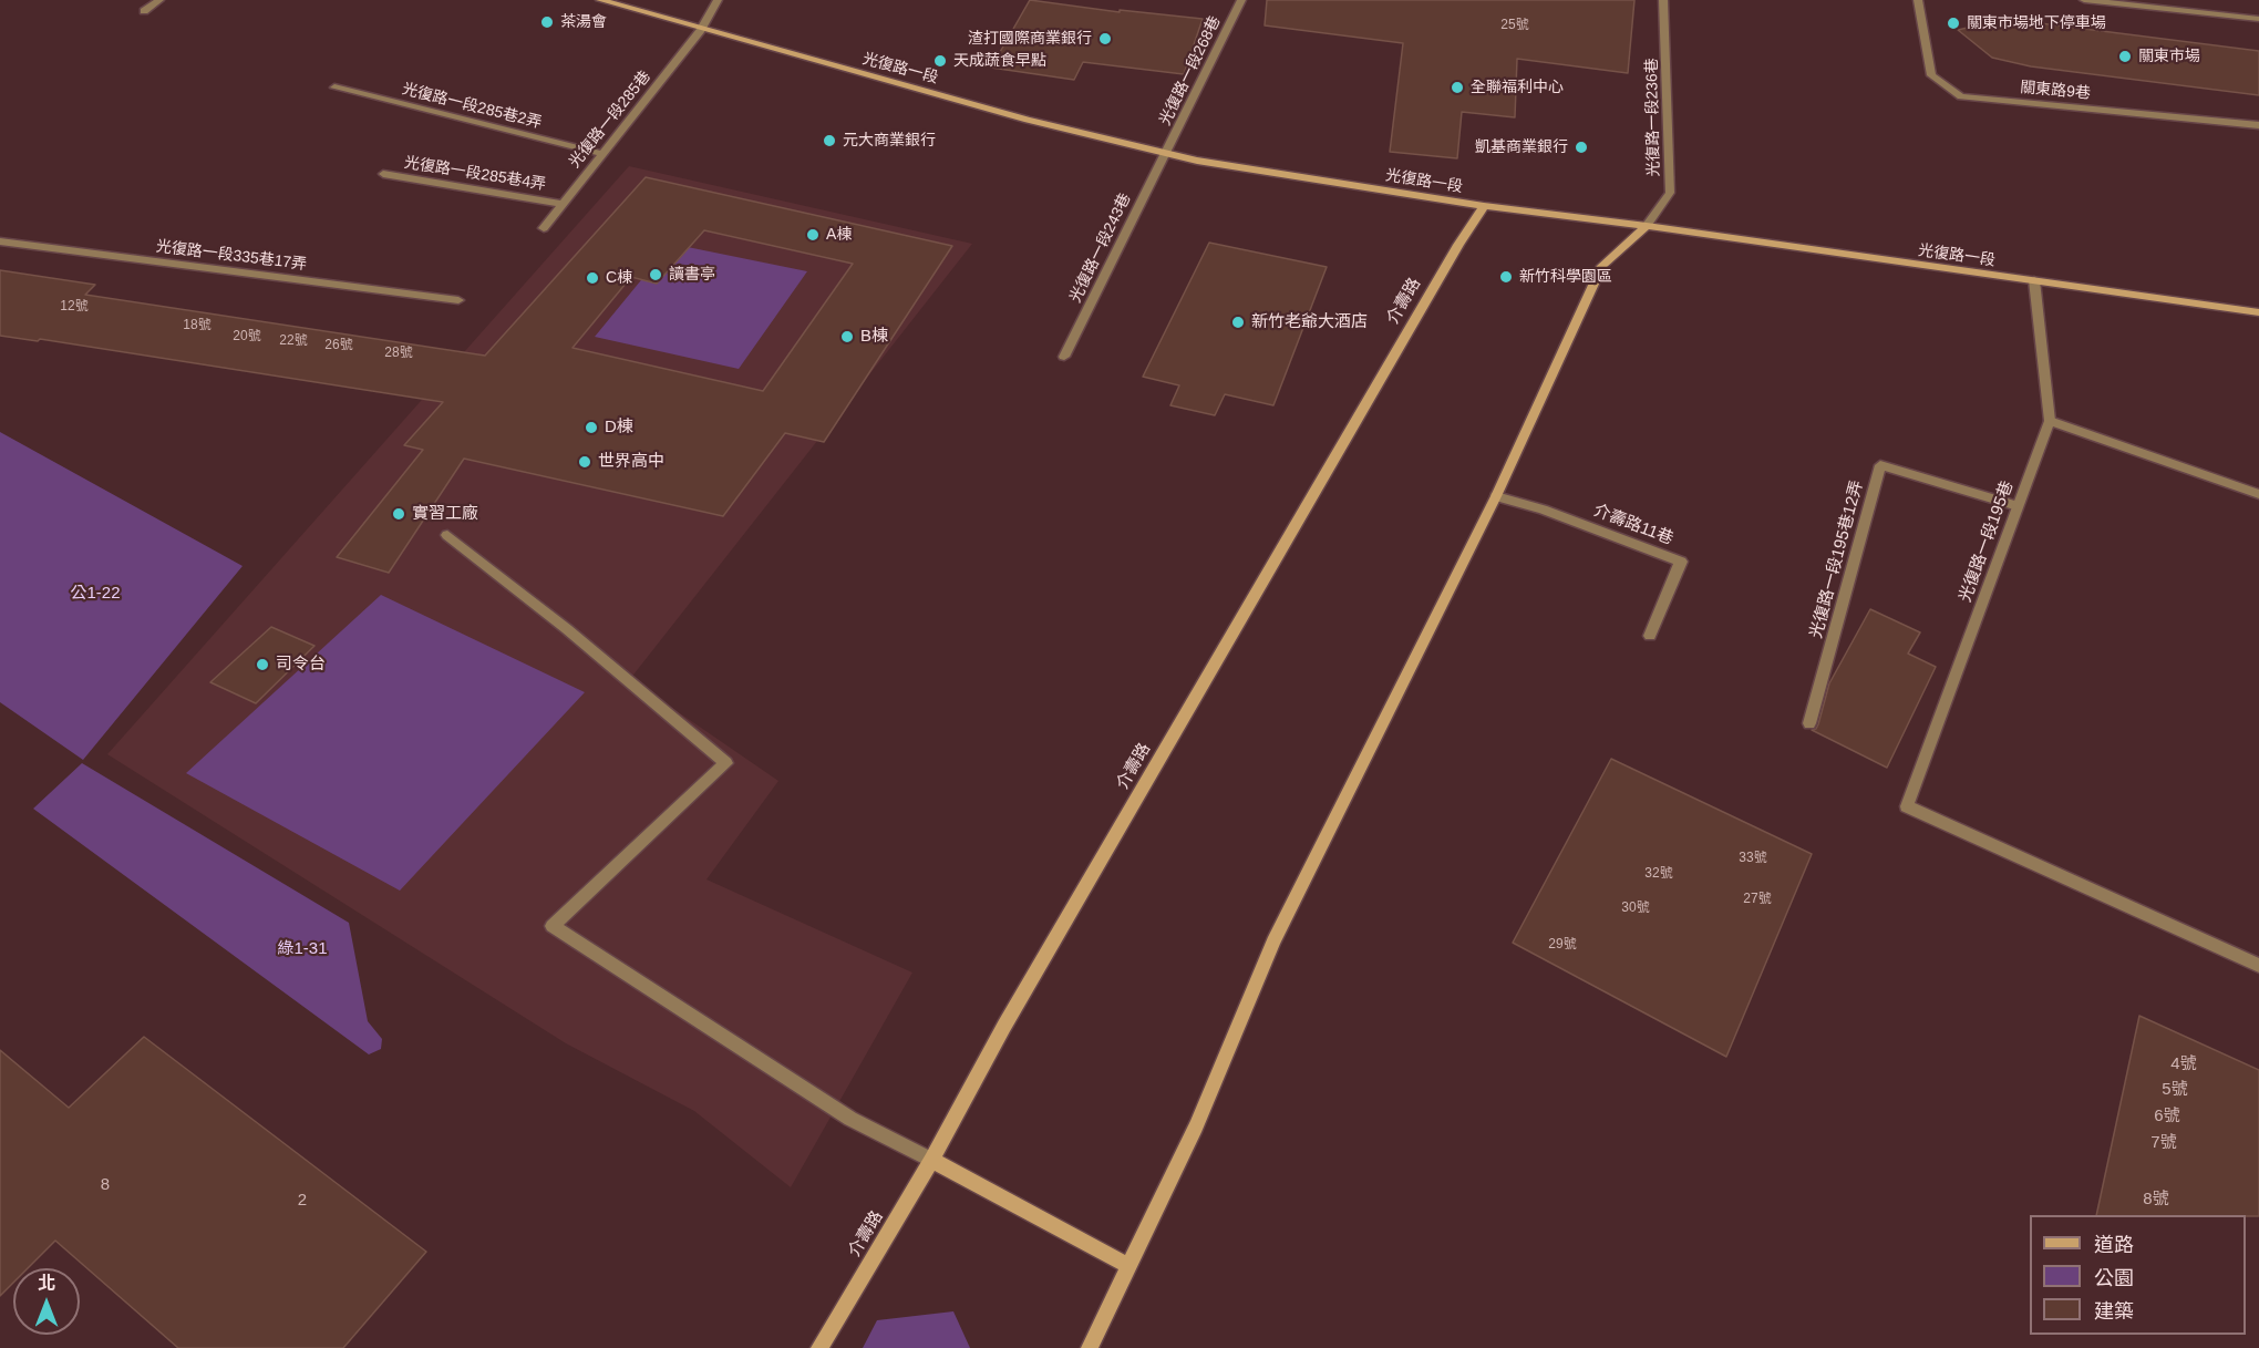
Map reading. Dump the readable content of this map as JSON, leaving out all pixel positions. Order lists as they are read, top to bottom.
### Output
{
  "streets": {
    "street": [
      "光復路一段",
      "光復路一段268巷",
      "關東路9巷",
      "光復路一段285巷2弄",
      "光復路一段236巷",
      "光復路一段285巷",
      "光復路一段285巷4弄",
      "光復路一段243巷",
      "光復路一段335巷17弄",
      "介壽路",
      "介壽路11巷",
      "光復路一段195巷",
      "光復路一段195巷12弄"
    ]
  },
  "crossings": [
    ["光復路一段", "光復路一段268巷"],
    ["光復路一段", "光復路一段236巷"],
    ["光復路一段", "光復路一段285巷"],
    ["光復路一段", "光復路一段243巷"],
    ["光復路一段", "介壽路"],
    ["光復路一段", "光復路一段195巷"],
    ["光復路一段268巷", "光復路一段243巷"],
    ["光復路一段285巷2弄", "光復路一段285巷"],
    ["光復路一段285巷", "光復路一段285巷4弄"],
    ["光復路一段195巷", "光復路一段195巷12弄"]
  ],
  "parks": ["公1-22", "綠1-31"],
  "places": [
    "茶湯會",
    "關東市場地下停車場",
    "渣打國際商業銀行",
    "關東市場",
    "天成蔬食早點",
    "全聯福利中心",
    "元大商業銀行",
    "凱基商業銀行",
    "A棟",
    "讀書亭",
    "新竹科學園區",
    "C棟",
    "新竹老爺大酒店",
    "B棟",
    "D棟",
    "世界高中",
    "實習工廠",
    "司令台"
  ],
  "house_numbers": [
    "25號",
    "12號",
    "18號",
    "20號",
    "22號",
    "26號",
    "28號",
    "33號",
    "32號",
    "27號",
    "30號",
    "29號",
    "4號",
    "5號",
    "6號",
    "7號",
    "8",
    "8號",
    "2"
  ],
  "legend": ["道路", "公園", "建築"],
  "north": "top"
}
